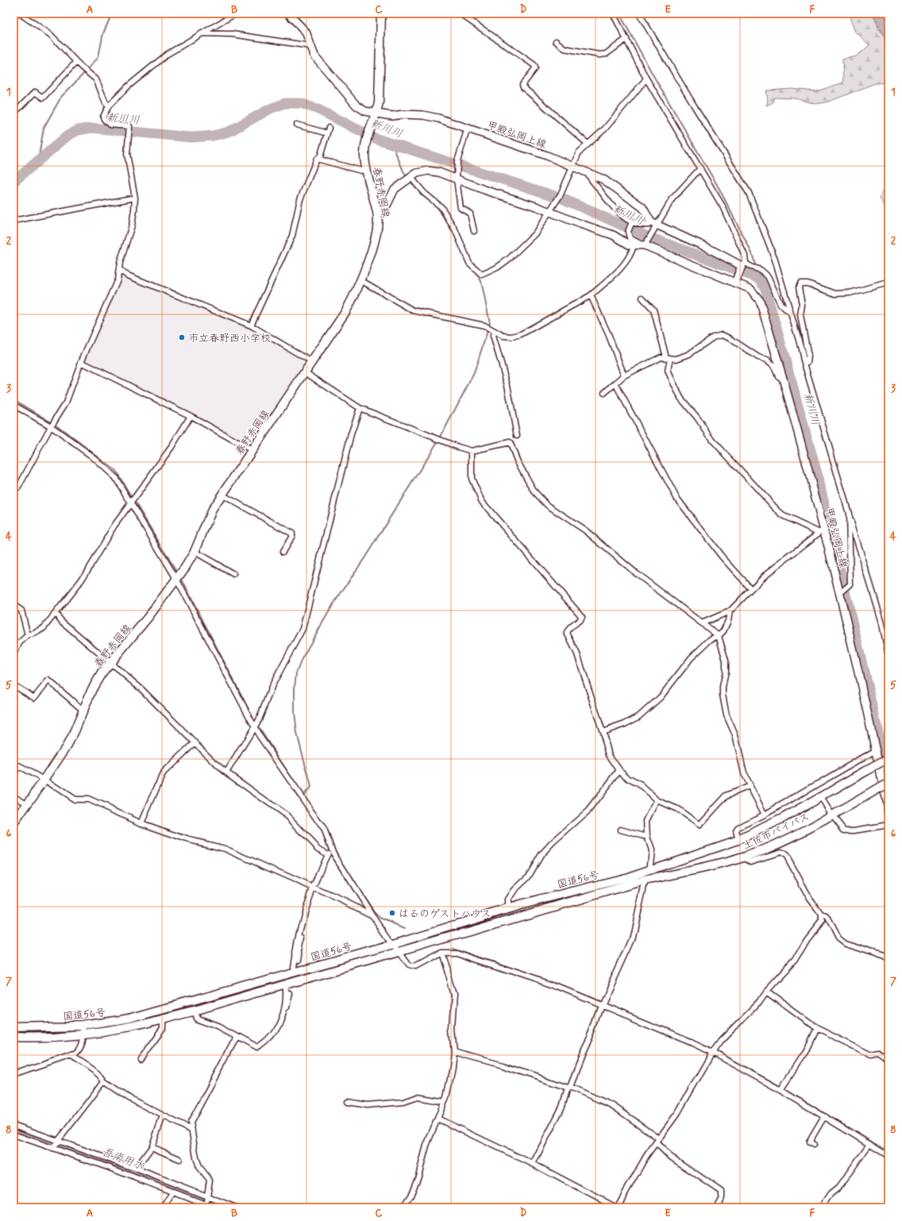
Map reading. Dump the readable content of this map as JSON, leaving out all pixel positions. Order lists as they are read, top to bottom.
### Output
{
  "streets": {
    "main road": [
      "甲殿弘岡上線",
      "春野赤岡線",
      "土佐市バイパス",
      "国道56号"
    ]
  },
  "crossings": [
    ["甲殿弘岡上線", "春野赤岡線"],
    ["土佐市バイパス", "国道56号"]
  ],
  "water": ["新川川", "吾南用水"],
  "places": ["市立春野西小学校", "はるのゲストハウス"],
  "grid": {
    "columns": [
      "A",
      "B",
      "C",
      "D",
      "E",
      "F"
    ],
    "rows": [
      "1",
      "2",
      "3",
      "4",
      "5",
      "6",
      "7",
      "8"
    ]
  }
}
